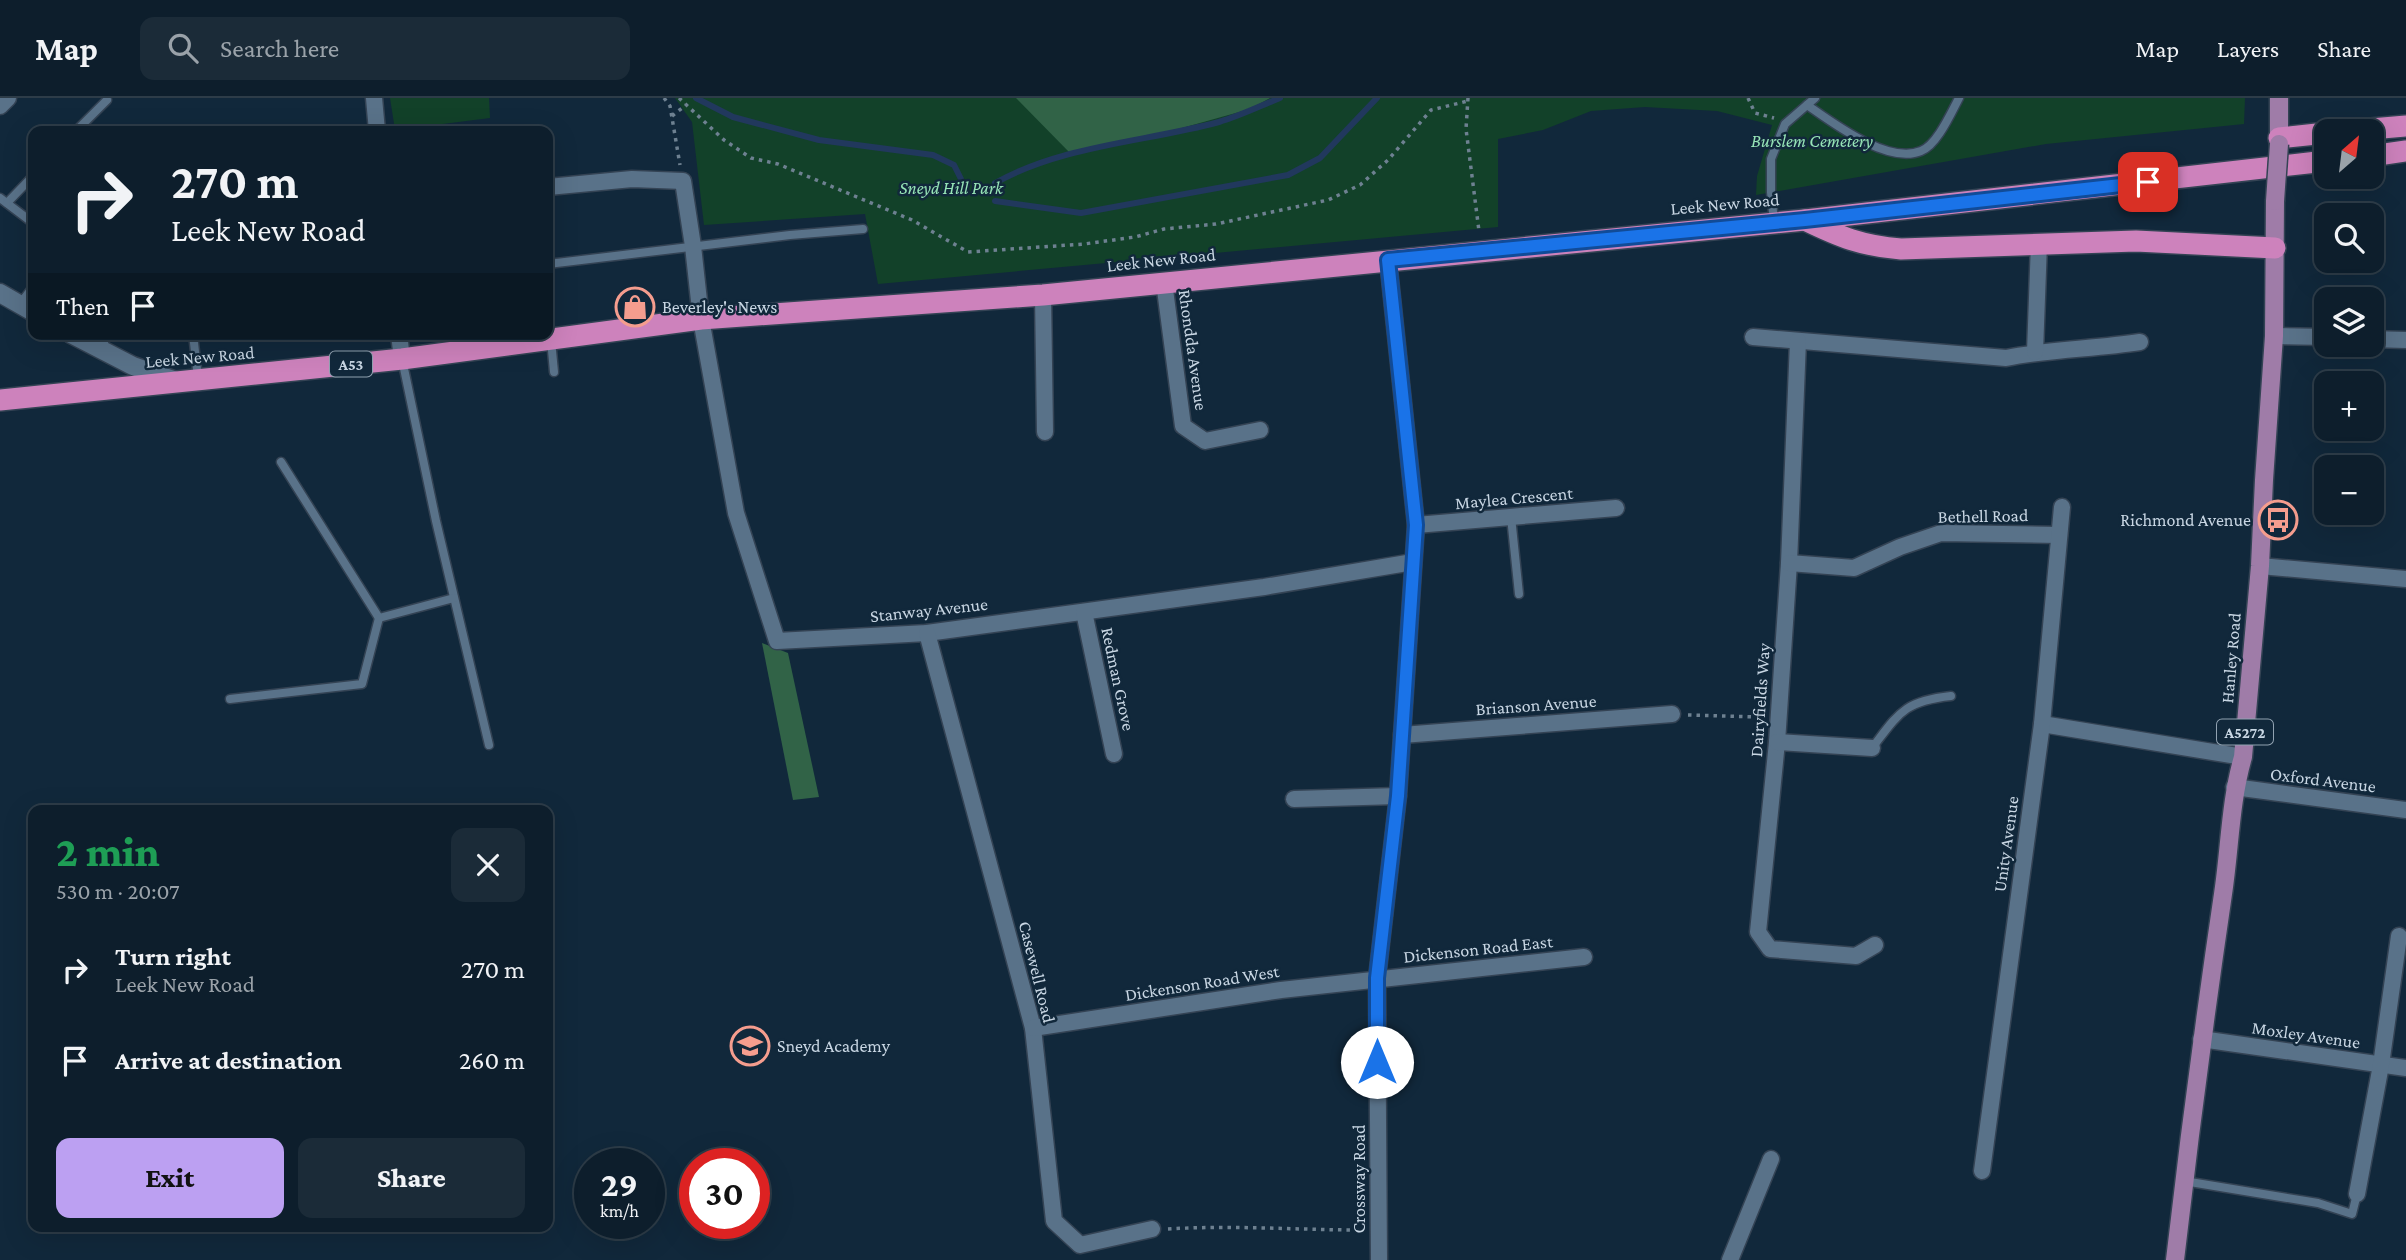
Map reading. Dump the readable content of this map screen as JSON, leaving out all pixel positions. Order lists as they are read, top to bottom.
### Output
{
  "streets": {
    "highway": ["Leek New Road", "A53"],
    "main road": ["Hanley Road", "A5272"],
    "street": [
      "Rhondda Avenue",
      "Maylea Crescent",
      "Bethell Road",
      "Stanway Avenue",
      "Redman Grove",
      "Dairyfields Way",
      "Brianson Avenue",
      "Oxford Avenue",
      "Unity Avenue",
      "Dickenson Road East",
      "Casewell Road",
      "Dickenson Road West",
      "Moxley Avenue",
      "Crossway Road"
    ]
  },
  "crossings": [
    ["Leek New Road", "Rhondda Avenue"],
    ["Leek New Road", "Stanway Avenue"],
    ["Leek New Road", "Crossway Road"],
    ["Maylea Crescent", "Crossway Road"],
    ["Bethell Road", "Dairyfields Way"],
    ["Stanway Avenue", "Redman Grove"],
    ["Stanway Avenue", "Casewell Road"],
    ["Stanway Avenue", "Crossway Road"],
    ["Hanley Road", "Oxford Avenue"],
    ["Hanley Road", "Moxley Avenue"],
    ["Brianson Avenue", "Crossway Road"],
    ["Dickenson Road East", "Dickenson Road West"],
    ["Dickenson Road East", "Crossway Road"],
    ["Casewell Road", "Dickenson Road West"],
    ["Dickenson Road West", "Crossway Road"]
  ],
  "parks": ["Burslem Cemetery", "Sneyd Hill Park"],
  "places": {
    "shop": ["Beverley's News"],
    "bus stop": ["Richmond Avenue"],
    "school or university": ["Sneyd Academy"]
  },
  "north": "top right",
  "page": {
    "header": "Map",
    "search": "Search here",
    "nav": ["Map", "Layers", "Share"],
    "map_buttons": ["+", "−"],
    "turn": ["270 m", "Leek New Road"],
    "then": "Then",
    "heading": ["2 min", "530 m · 20:07"],
    "list": [
      {
        "name": "Turn right",
        "note": "Leek New Road",
        "value": "270 m"
      },
      {
        "name": "Arrive at destination",
        "value": "260 m"
      }
    ],
    "buttons": ["Exit", "Share"],
    "speed": "29 km/h",
    "limit": "30"
  }
}
